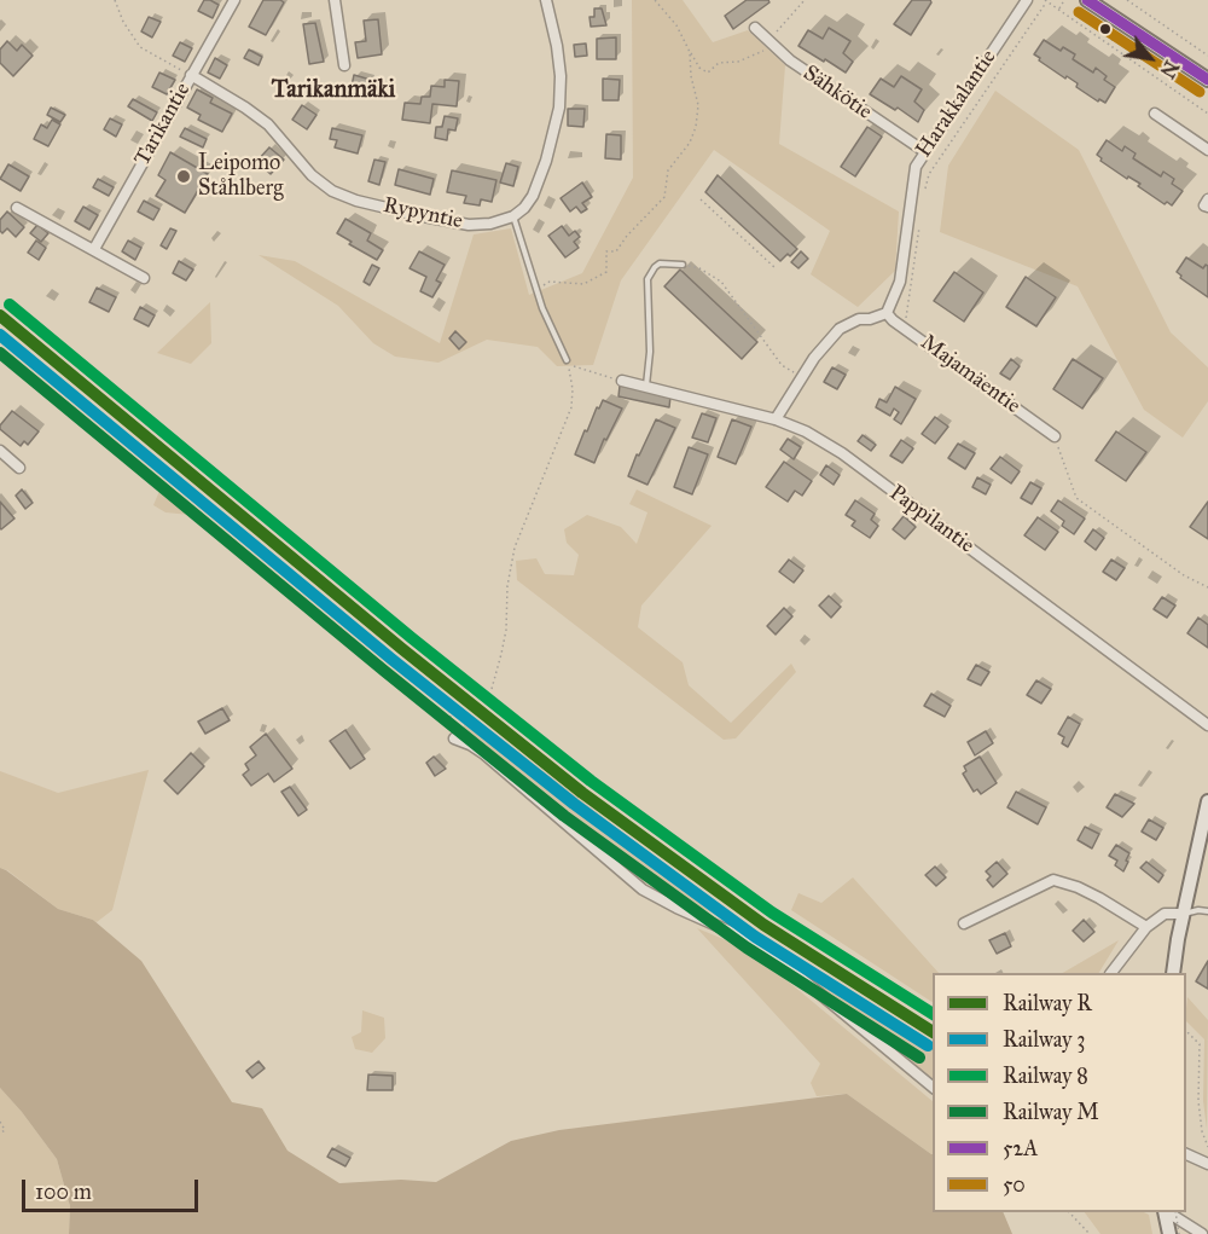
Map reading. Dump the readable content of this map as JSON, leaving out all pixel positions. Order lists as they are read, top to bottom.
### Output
{
  "streets": {
    "street": [
      "Sähkötie",
      "Harakkalantie",
      "Tarikantie",
      "Rypyntie",
      "Majamäentie",
      "Pappilantie"
    ]
  },
  "crossings": [
    ["Sähkötie", "Harakkalantie"],
    ["Harakkalantie", "Majamäentie"],
    ["Tarikantie", "Rypyntie"]
  ],
  "districts": ["Tarikanmäki"],
  "places": ["Leipomo Ståhlberg"],
  "lines": [
    "transit line 52A",
    "transit line 50",
    "rail line 8",
    "rail line R",
    "rail line 3",
    "rail line M"
  ],
  "legend": [
    "Railway R",
    "Railway 3",
    "Railway 8",
    "Railway M",
    "52A",
    "50"
  ],
  "scale_bar": "100 m",
  "north": "bottom right"
}
